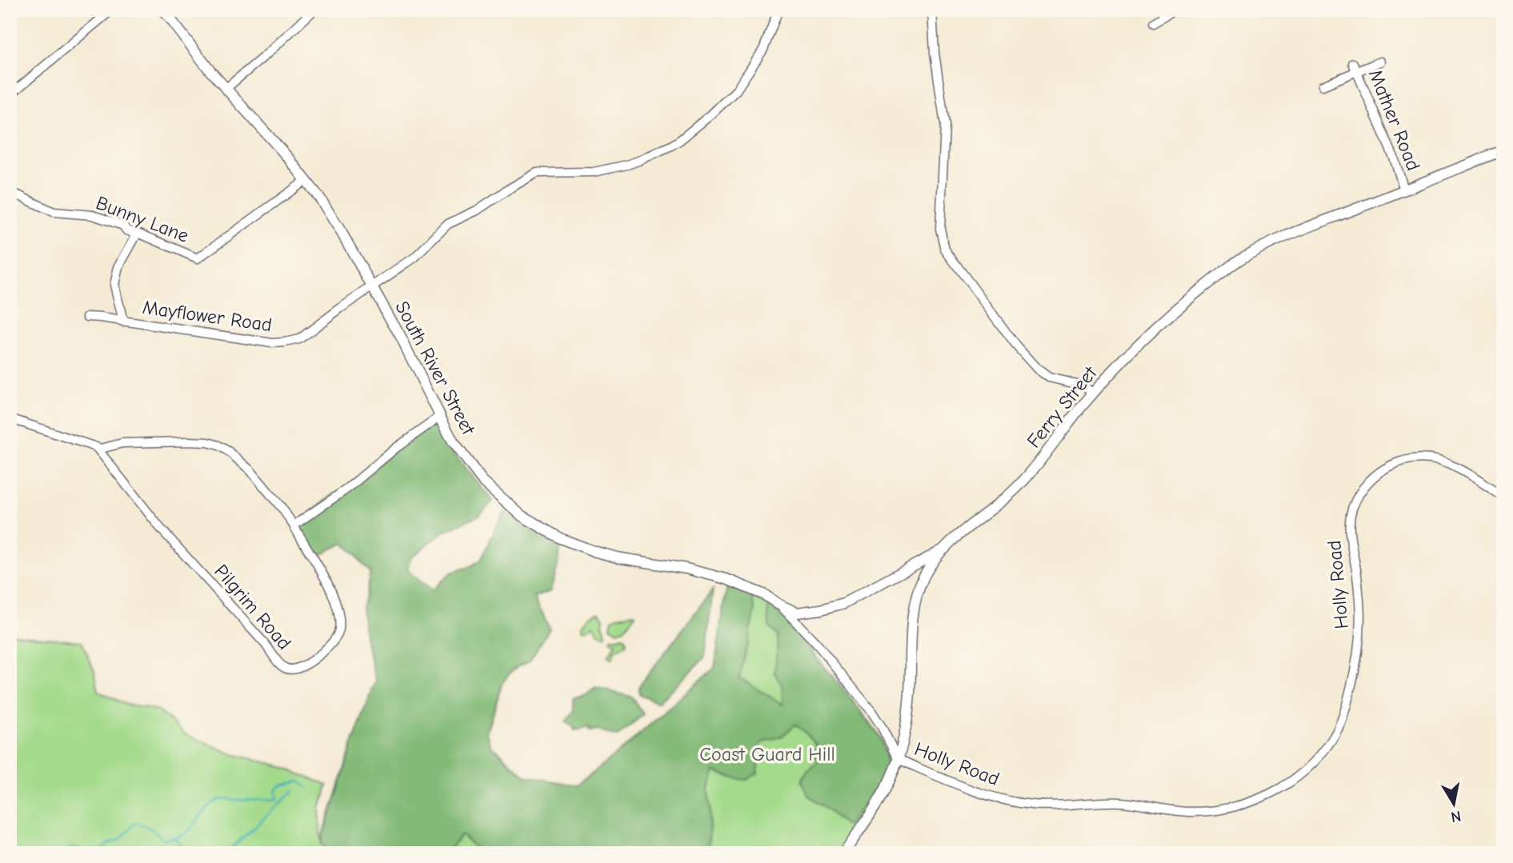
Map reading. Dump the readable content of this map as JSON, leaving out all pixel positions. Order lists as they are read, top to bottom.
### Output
{
  "streets": {
    "street": [
      "Mather Road",
      "Bunny Lane",
      "Mayflower Road",
      "South River Street",
      "Ferry Street",
      "Holly Road",
      "Pilgrim Road"
    ]
  },
  "crossings": [
    ["Mather Road", "Ferry Street"],
    ["Bunny Lane", "South River Street"],
    ["Mayflower Road", "South River Street"],
    ["South River Street", "Ferry Street"],
    ["South River Street", "Holly Road"],
    ["Ferry Street", "Holly Road"]
  ],
  "parks": ["Coast Guard Hill"],
  "north": "bottom"
}
